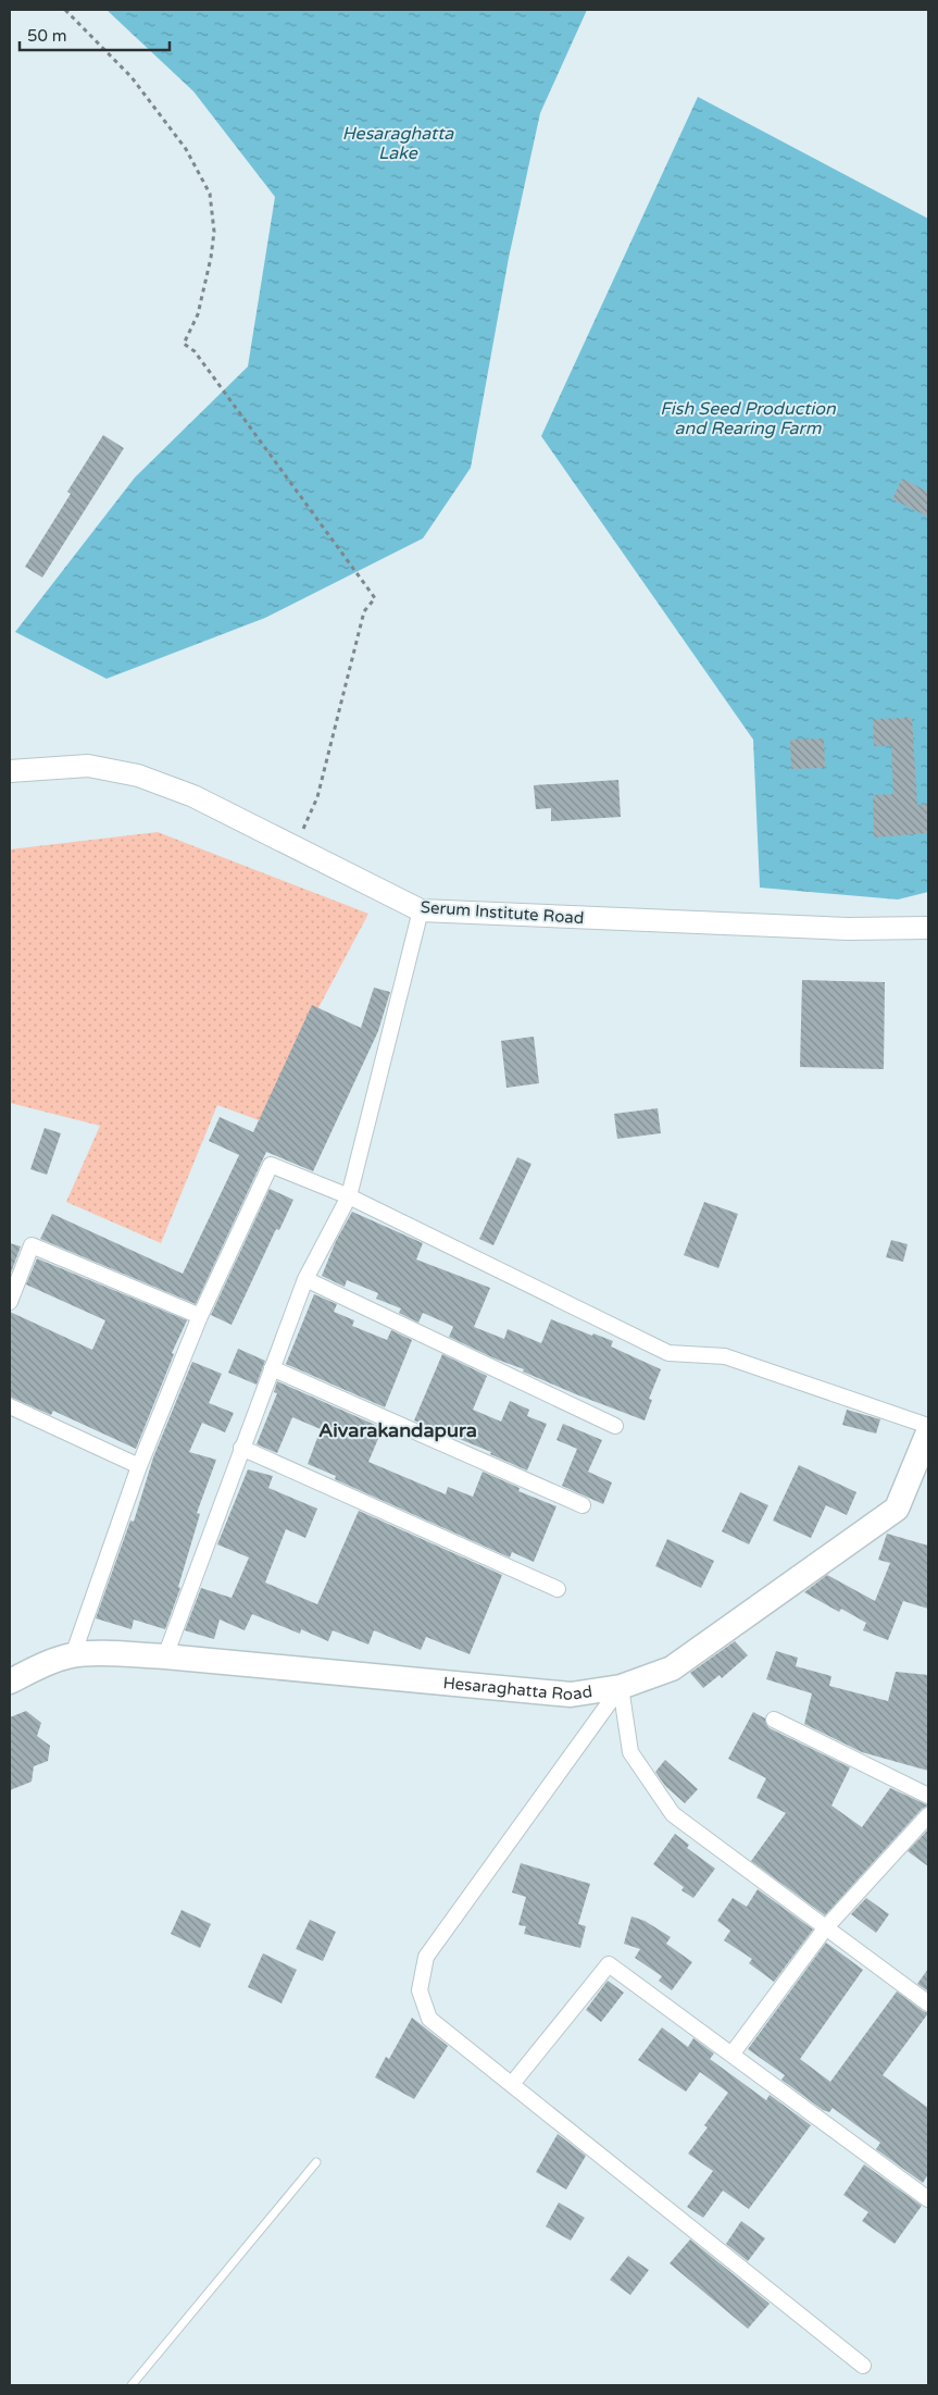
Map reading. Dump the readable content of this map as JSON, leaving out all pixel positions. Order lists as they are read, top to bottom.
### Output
{
  "streets": {
    "main road": ["Serum Institute Road", "Hesaraghatta Road"]
  },
  "districts": ["Aivarakandapura"],
  "water": ["Hesaraghatta Lake", "Fish Seed Production and Rearing Farm"],
  "scale_bar": "50 m"
}
